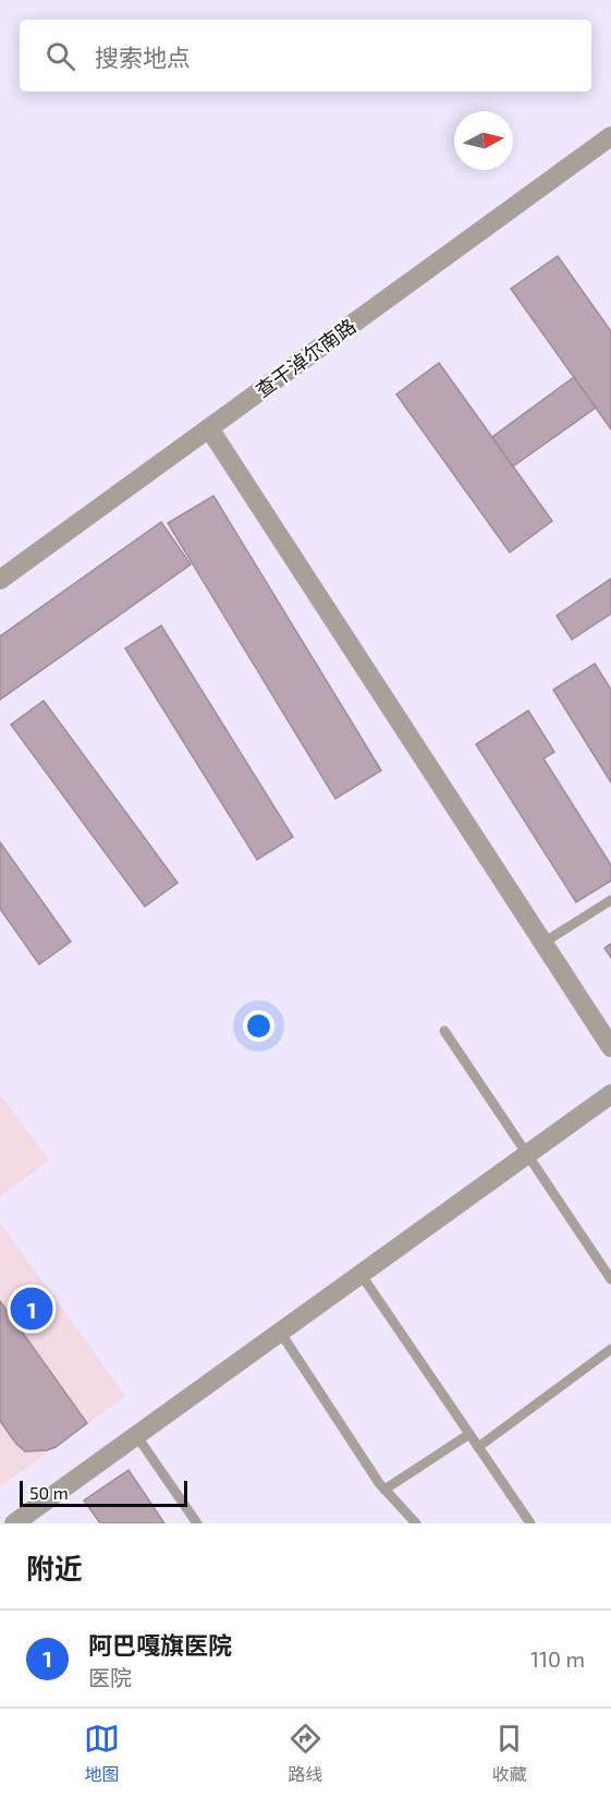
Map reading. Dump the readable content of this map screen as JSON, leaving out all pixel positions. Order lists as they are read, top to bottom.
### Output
{
  "streets": {
    "street": ["查干淖尔南路"]
  },
  "scale_bar": "50 m",
  "north": "right",
  "page": {
    "search": "搜索地点",
    "pins": "1",
    "scale": "50 m",
    "heading": "附近",
    "list": [
      {
        "mark": "1",
        "name": "阿巴嘎旗医院",
        "note": "医院",
        "value": "110 m"
      }
    ],
    "nav": ["地图", "路线", "收藏"]
  }
}
